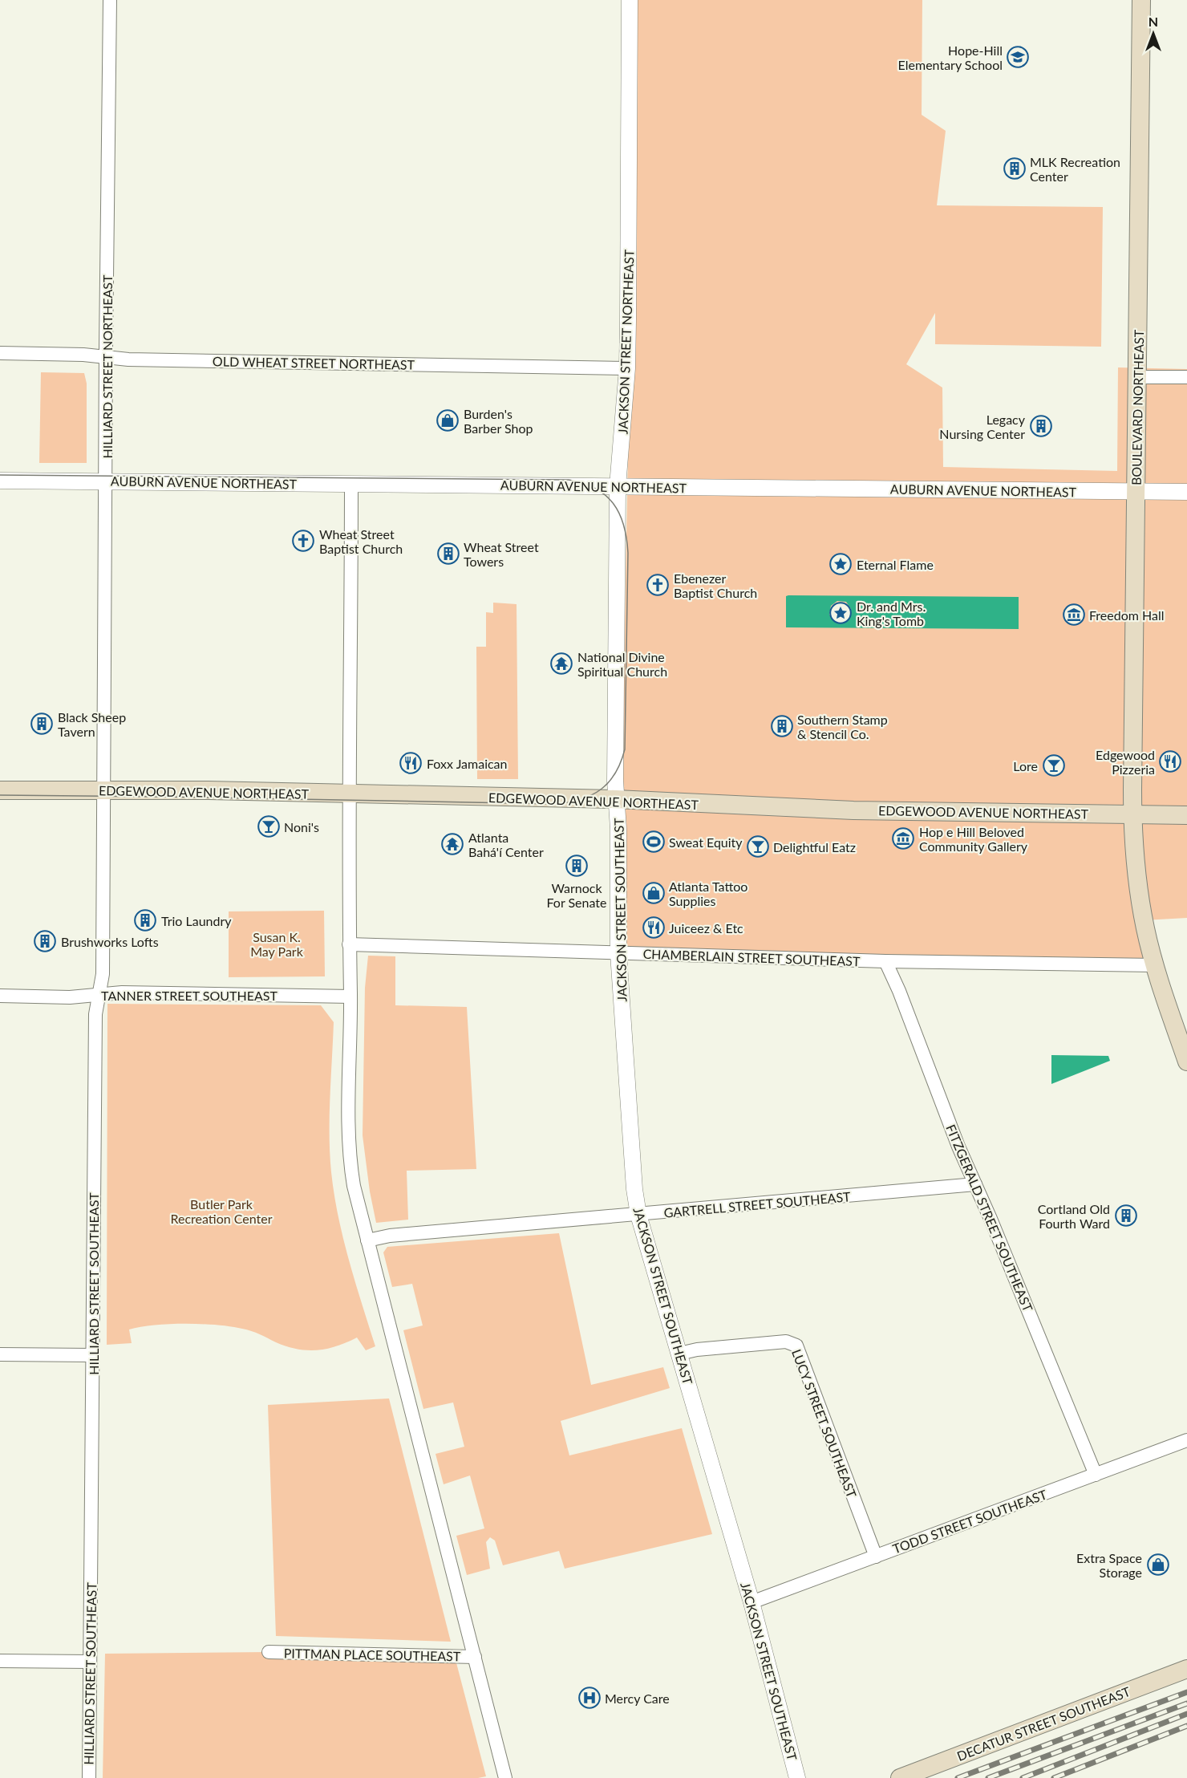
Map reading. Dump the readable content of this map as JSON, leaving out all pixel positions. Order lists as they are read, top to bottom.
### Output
{
  "streets": {
    "main road": ["BOULEVARD NORTHEAST", "EDGEWOOD AVENUE NORTHEAST", "DECATUR STREET SOUTHEAST"],
    "street": [
      "JACKSON STREET NORTHEAST",
      "OLD WHEAT STREET NORTHEAST",
      "HILLIARD STREET NORTHEAST",
      "AUBURN AVENUE NORTHEAST",
      "JACKSON STREET SOUTHEAST",
      "CHAMBERLAIN STREET SOUTHEAST",
      "TANNER STREET SOUTHEAST",
      "GARTRELL STREET SOUTHEAST",
      "FITZGERALD STREET SOUTHEAST",
      "HILLIARD STREET SOUTHEAST",
      "LUCY STREET SOUTHEAST",
      "TODD STREET SOUTHEAST",
      "PITTMAN PLACE SOUTHEAST"
    ]
  },
  "crossings": [
    ["JACKSON STREET NORTHEAST", "OLD WHEAT STREET NORTHEAST"],
    ["JACKSON STREET NORTHEAST", "AUBURN AVENUE NORTHEAST"],
    ["JACKSON STREET NORTHEAST", "EDGEWOOD AVENUE NORTHEAST"],
    ["JACKSON STREET NORTHEAST", "JACKSON STREET SOUTHEAST"],
    ["OLD WHEAT STREET NORTHEAST", "HILLIARD STREET NORTHEAST"],
    ["HILLIARD STREET NORTHEAST", "AUBURN AVENUE NORTHEAST"],
    ["HILLIARD STREET NORTHEAST", "EDGEWOOD AVENUE NORTHEAST"],
    ["HILLIARD STREET NORTHEAST", "HILLIARD STREET SOUTHEAST"],
    ["BOULEVARD NORTHEAST", "AUBURN AVENUE NORTHEAST"],
    ["BOULEVARD NORTHEAST", "EDGEWOOD AVENUE NORTHEAST"],
    ["BOULEVARD NORTHEAST", "CHAMBERLAIN STREET SOUTHEAST"],
    ["EDGEWOOD AVENUE NORTHEAST", "JACKSON STREET SOUTHEAST"],
    ["EDGEWOOD AVENUE NORTHEAST", "HILLIARD STREET SOUTHEAST"],
    ["JACKSON STREET SOUTHEAST", "CHAMBERLAIN STREET SOUTHEAST"],
    ["JACKSON STREET SOUTHEAST", "GARTRELL STREET SOUTHEAST"],
    ["JACKSON STREET SOUTHEAST", "LUCY STREET SOUTHEAST"],
    ["JACKSON STREET SOUTHEAST", "TODD STREET SOUTHEAST"],
    ["CHAMBERLAIN STREET SOUTHEAST", "FITZGERALD STREET SOUTHEAST"],
    ["TANNER STREET SOUTHEAST", "HILLIARD STREET SOUTHEAST"],
    ["GARTRELL STREET SOUTHEAST", "FITZGERALD STREET SOUTHEAST"],
    ["FITZGERALD STREET SOUTHEAST", "TODD STREET SOUTHEAST"],
    ["LUCY STREET SOUTHEAST", "TODD STREET SOUTHEAST"]
  ],
  "parks": ["Susan K. May Park", "Butler Park Recreation Center"],
  "places": {
    "school or university": ["Hope-Hill Elementary School"],
    "building": [
      "MLK Recreation Center",
      "Legacy Nursing Center",
      "Wheat Street Towers",
      "Black Sheep Tavern",
      "Southern Stamp & Stencil Co.",
      "Warnock For Senate",
      "Trio Laundry",
      "Brushworks Lofts",
      "Cortland Old Fourth Ward"
    ],
    "shop": ["Burden's Barber Shop", "Atlanta Tattoo Supplies", "Extra Space Storage"],
    "church": ["Wheat Street Baptist Church", "Ebenezer Baptist Church"],
    "place": ["Eternal Flame", "Dr. and Mrs. King's Tomb"],
    "museum": ["Freedom Hall", "Hop e Hill Beloved Community Gallery"],
    "temple": ["National Divine Spiritual Church", "Atlanta Bahá'í Center"],
    "restaurant": ["Edgewood Pizzeria", "Foxx Jamaican", "Juiceez & Etc"],
    "bar": ["Lore", "Noni's", "Delightful Eatz"],
    "sports": ["Sweat Equity"],
    "hospital": ["Mercy Care"]
  },
  "north": "top"
}
